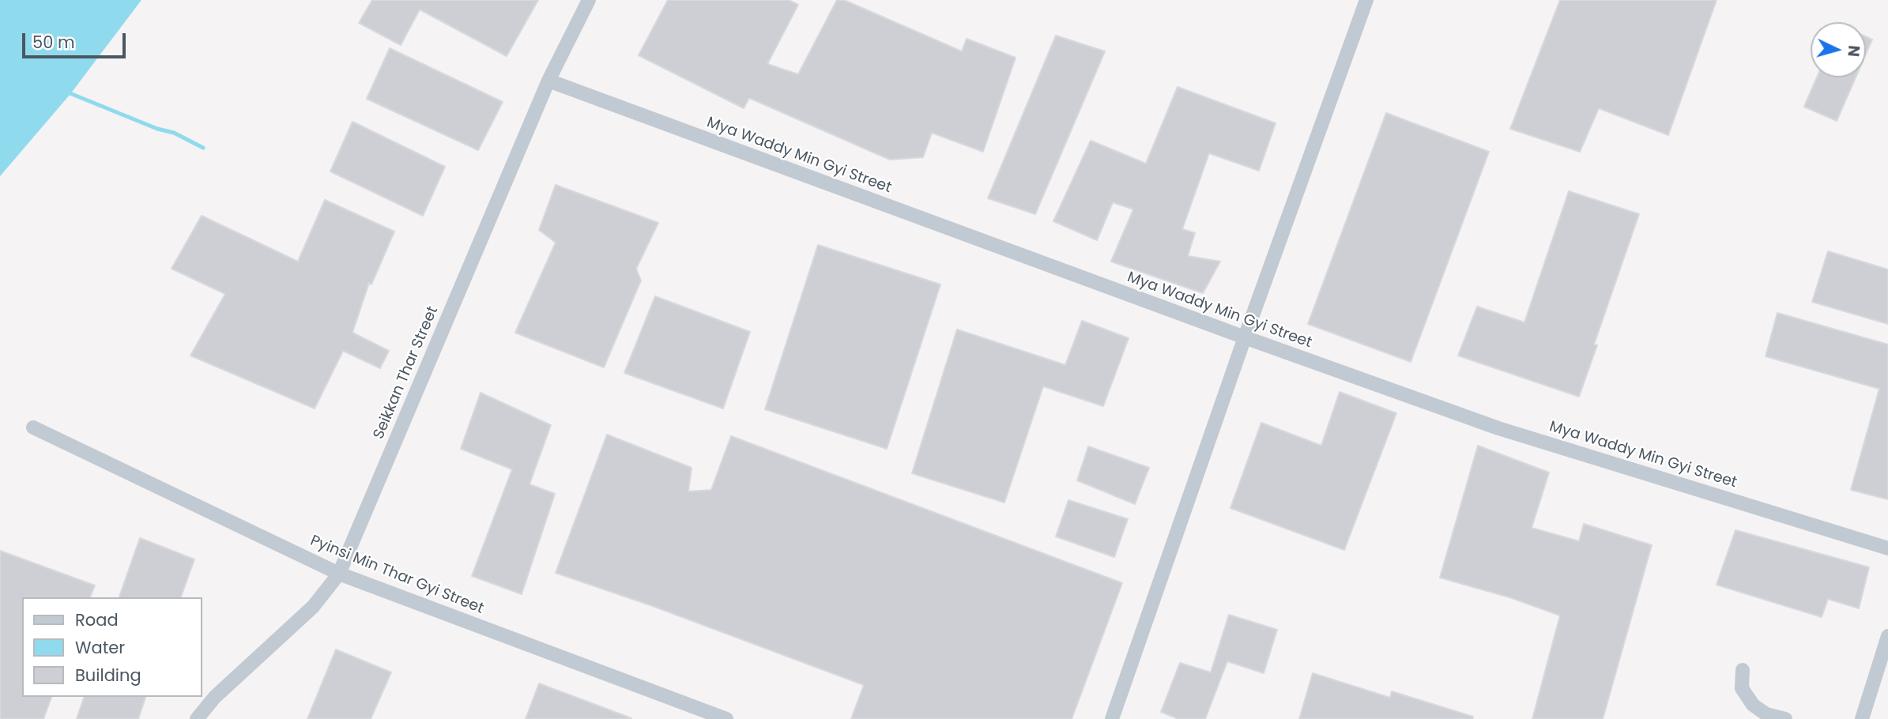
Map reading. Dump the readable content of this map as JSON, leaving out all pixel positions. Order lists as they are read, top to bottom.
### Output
{
  "streets": {
    "street": ["Mya Waddy Min Gyi Street", "Seikkan Thar Street", "Pyinsi Min Thar Gyi Street"]
  },
  "crossings": [
    ["Mya Waddy Min Gyi Street", "Seikkan Thar Street"],
    ["Seikkan Thar Street", "Pyinsi Min Thar Gyi Street"]
  ],
  "legend": ["Road", "Water", "Building"],
  "scale_bar": "50 m",
  "north": "right"
}
